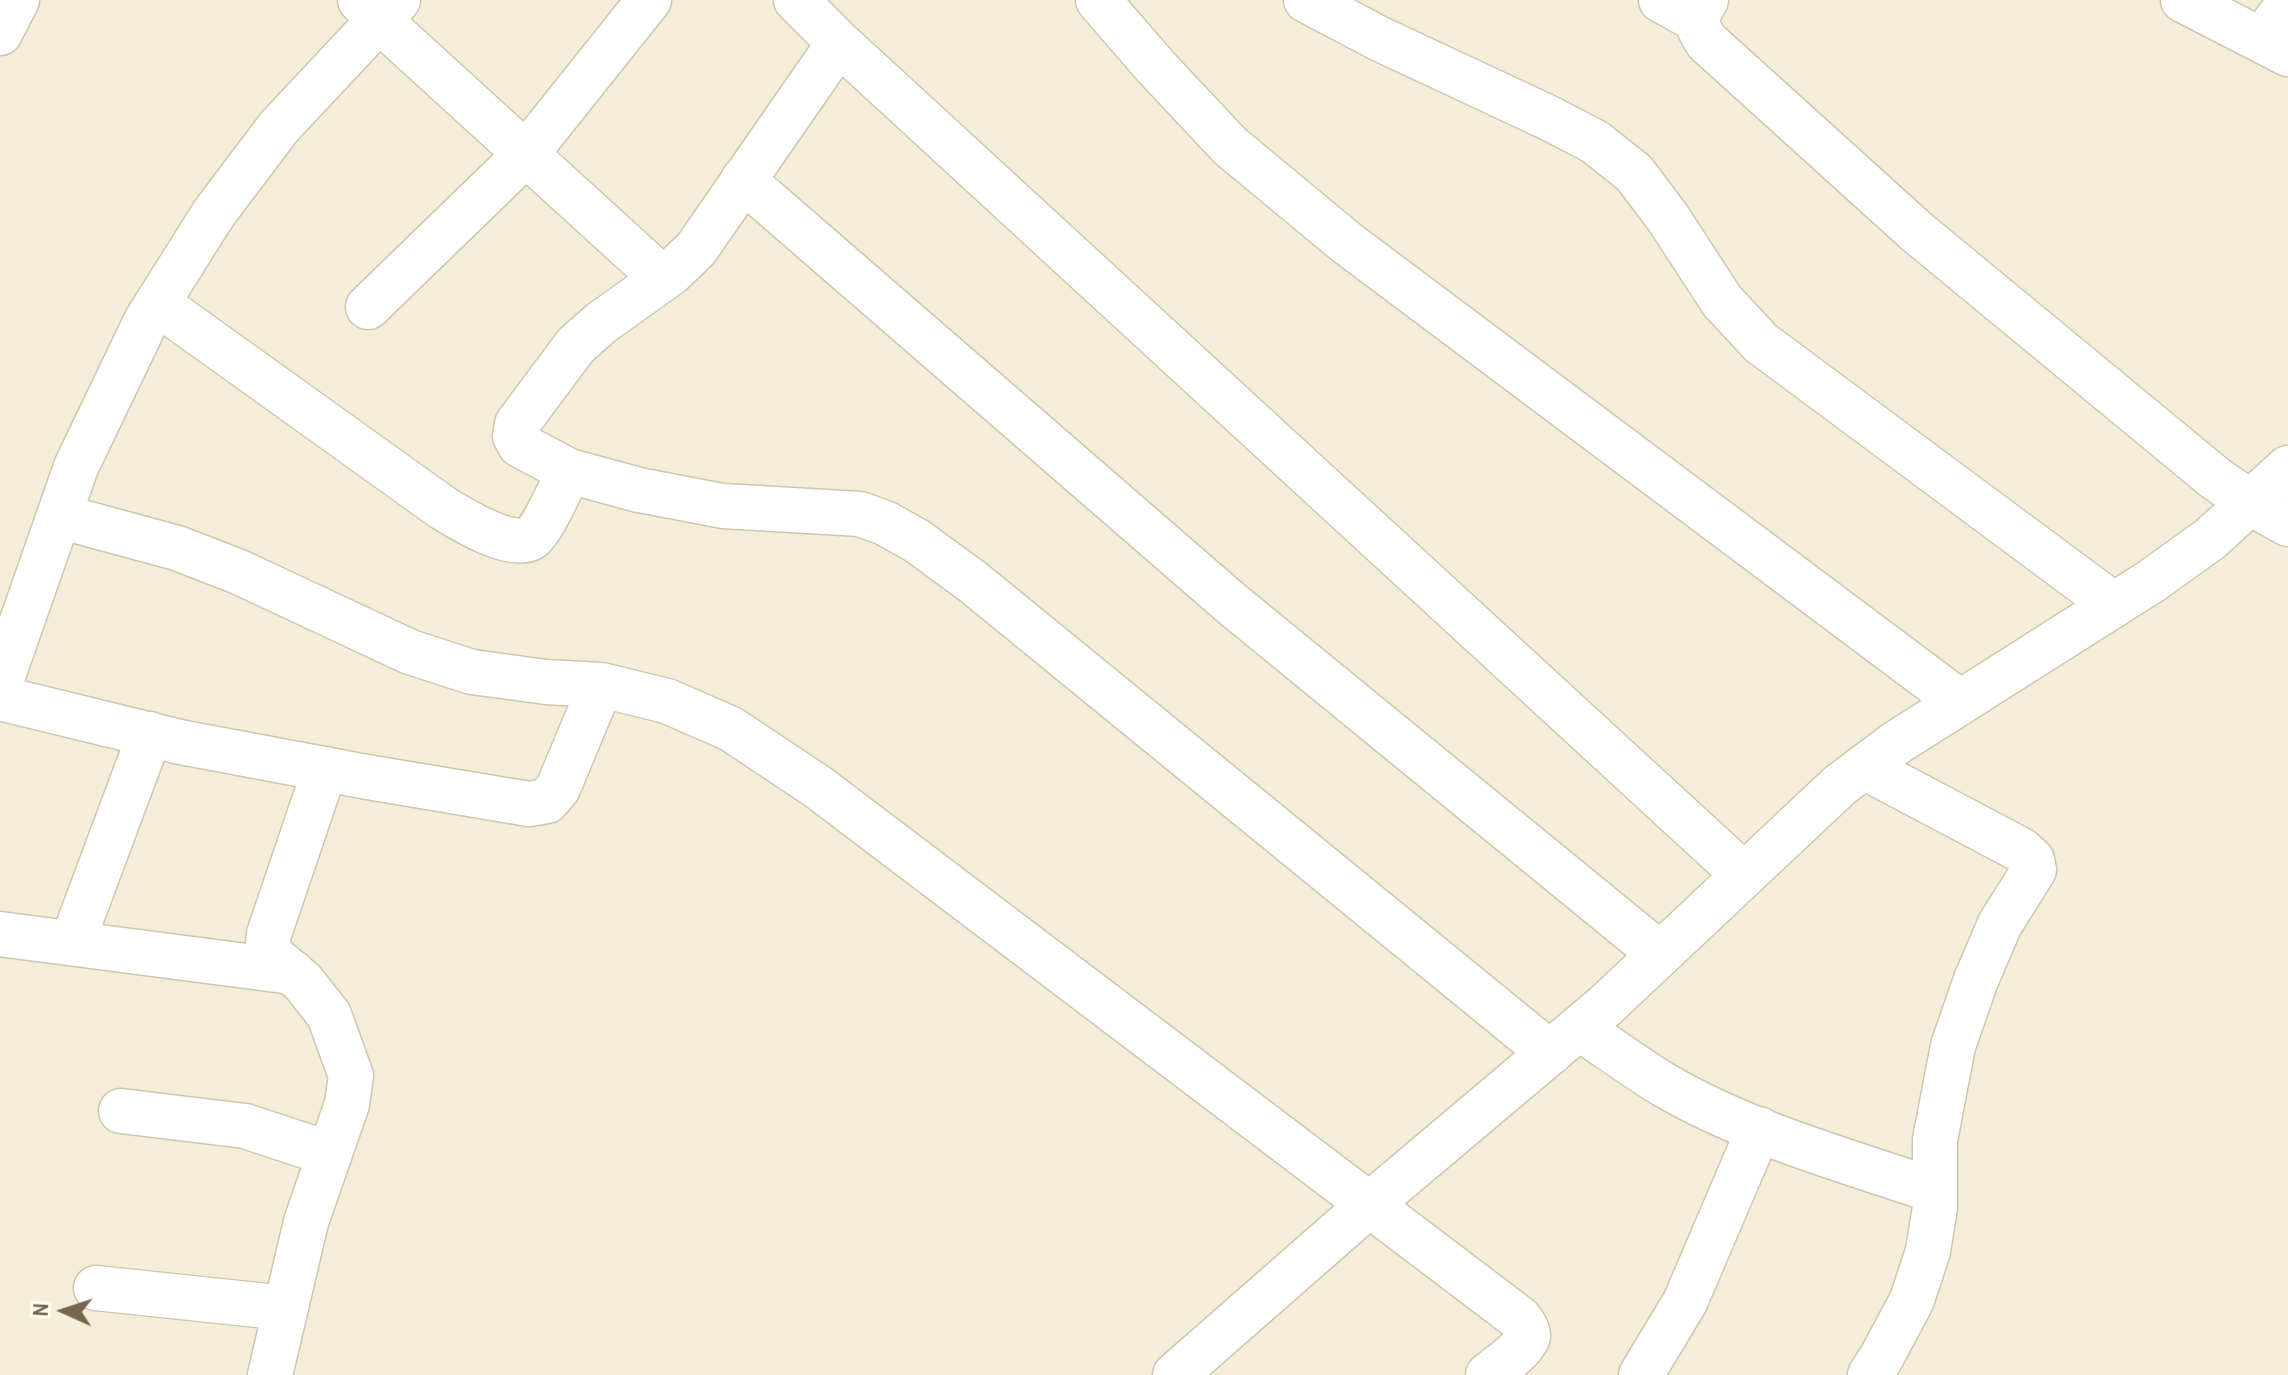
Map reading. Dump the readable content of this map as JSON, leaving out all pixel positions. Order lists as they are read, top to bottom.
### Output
{
  "north": "left"
}
